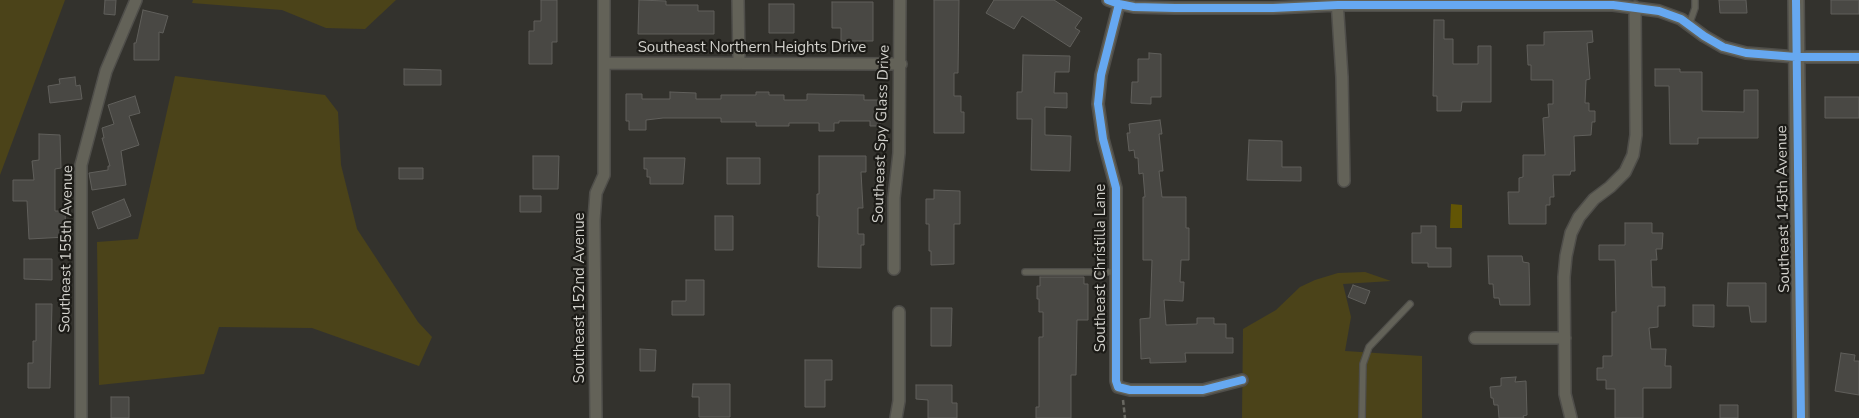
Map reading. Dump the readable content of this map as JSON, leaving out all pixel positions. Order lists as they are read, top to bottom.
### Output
{
  "streets": {
    "street": [
      "Southeast Northern Heights Drive",
      "Southeast Spy Glass Drive",
      "Southeast 145th Avenue",
      "Southeast 155th Avenue",
      "Southeast Christilla Lane",
      "Southeast 152nd Avenue"
    ]
  },
  "crossings": [
    ["Southeast Northern Heights Drive", "Southeast Spy Glass Drive"],
    ["Southeast Northern Heights Drive", "Southeast 152nd Avenue"]
  ]
}
